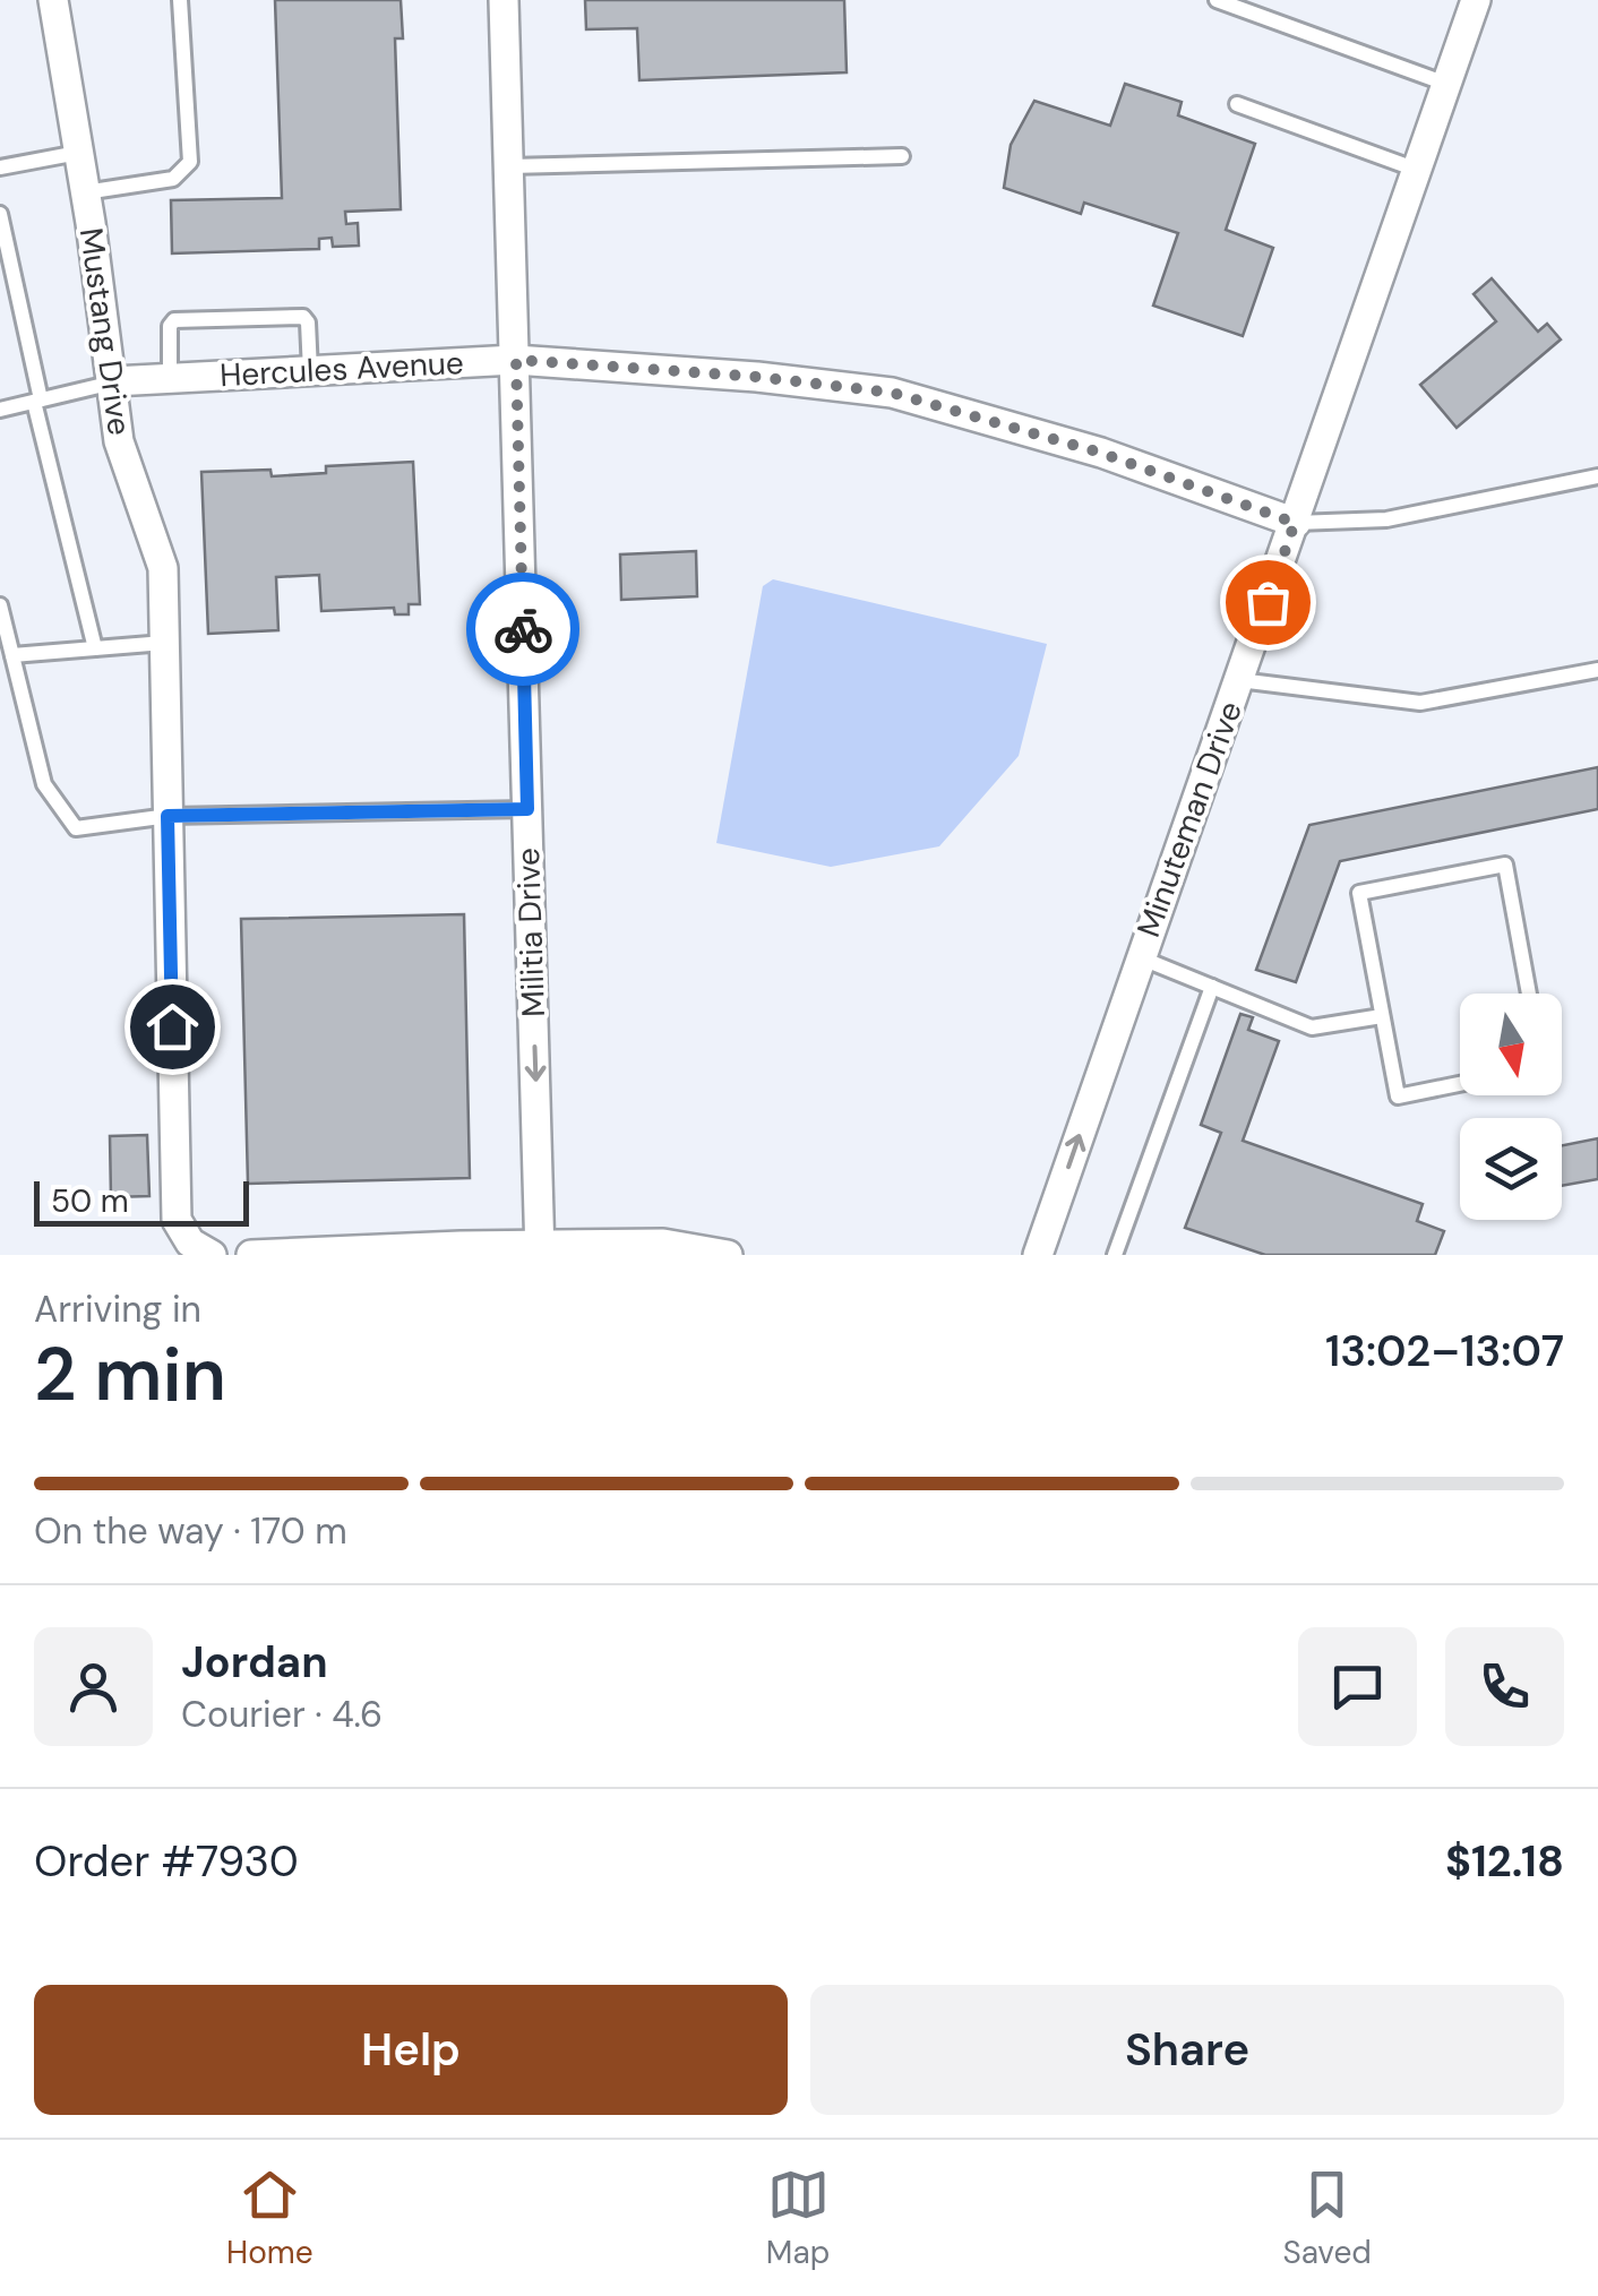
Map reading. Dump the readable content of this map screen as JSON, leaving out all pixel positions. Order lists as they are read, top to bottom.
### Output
{
  "streets": {
    "street": [
      "Mustang Drive",
      "Hercules Avenue",
      "Minuteman Drive",
      "Militia Drive"
    ]
  },
  "crossings": [
    ["Mustang Drive", "Hercules Avenue"],
    ["Hercules Avenue", "Minuteman Drive"],
    ["Hercules Avenue", "Militia Drive"]
  ],
  "one_way": ["Militia Drive"],
  "scale_bar": "50 m",
  "north": "bottom",
  "page": {
    "scale": "50 m",
    "heading": ["2 min", "Arriving in", "13:02–13:07"],
    "panel": [
      "Jordan",
      "Courier · 4.6",
      "Order #7930",
      "$12.18"
    ],
    "bar": "On the way · 170 m",
    "buttons": ["Help", "Share"],
    "tabs": ["Home", "Map", "Saved"]
  }
}
